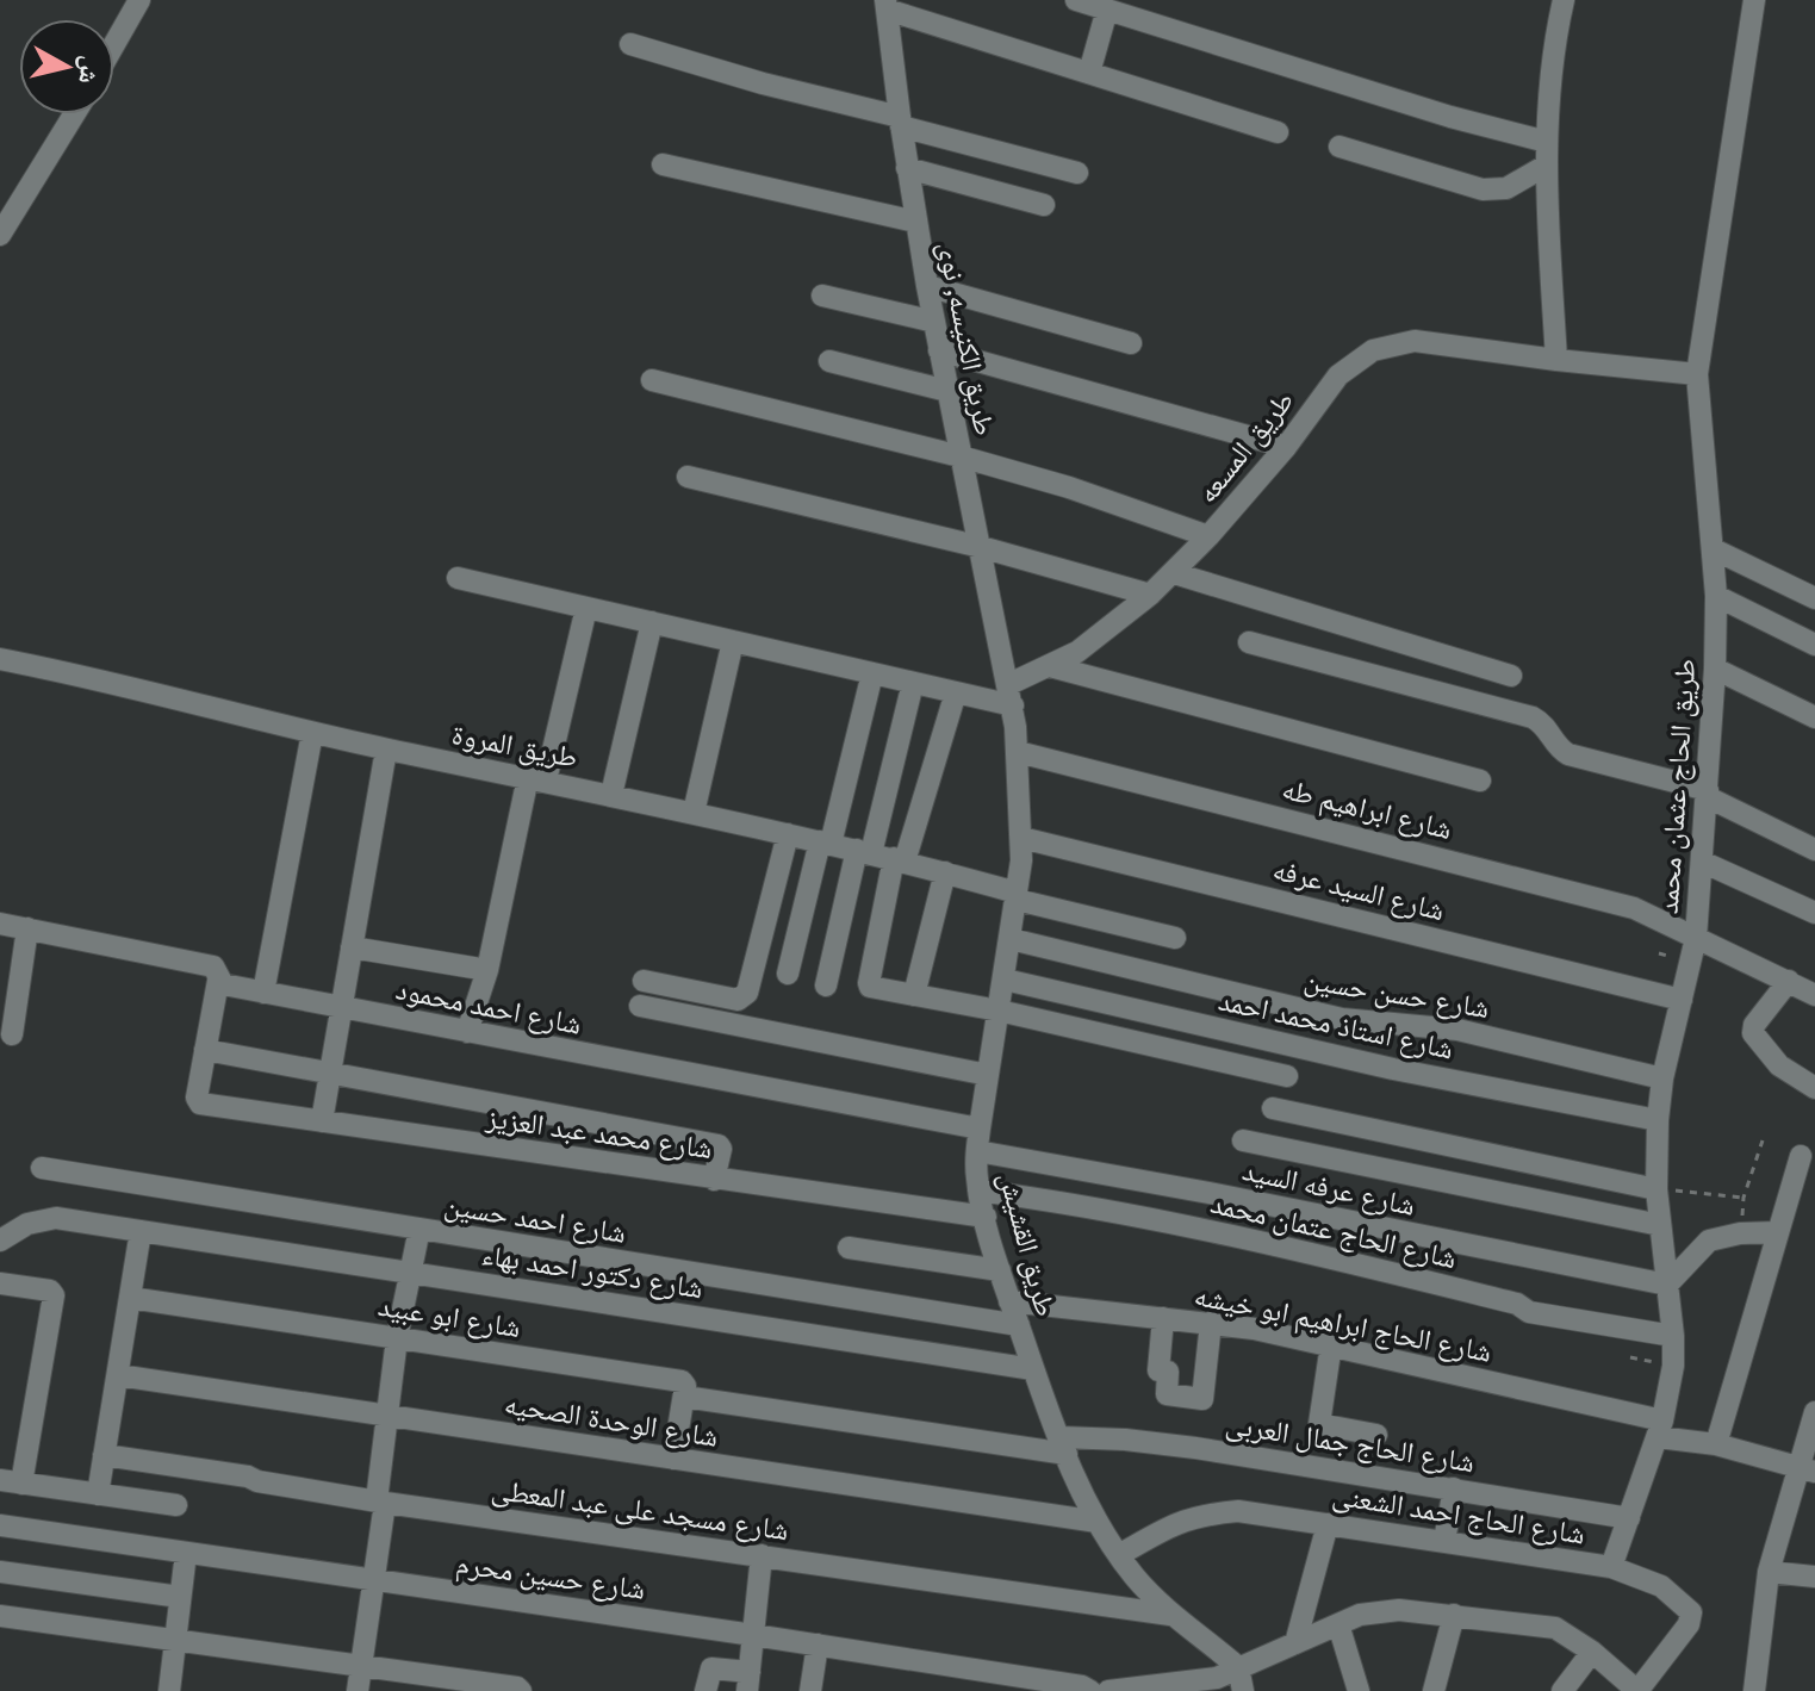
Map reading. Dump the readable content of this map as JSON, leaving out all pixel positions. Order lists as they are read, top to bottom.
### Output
{
  "streets": {
    "street": [
      "طريق الكنيسه, نوى",
      "طريق المسعه",
      "طريق المروة",
      "طريق الحاج عثمان محمد",
      "شارع ابراهيم طه",
      "شارع السيد عرفه",
      "شارع حسن حسين",
      "شارع احمد محمود",
      "شارع استاذ محمد احمد",
      "شارع محمد عبد العزيز",
      "شارع عرفه السيد",
      "شارع احمد حسين",
      "شارع الحاج عتمان محمد",
      "طريق القشيش",
      "شارع دكتور احمد بهاء",
      "شارع ابو عبيد",
      "شارع الحاج ابراهيم ابو خيشه",
      "شارع الوحدة الصحيه",
      "شارع الحاج جمال العربى",
      "شارع مسجد على عبد المعطى",
      "شارع الحاج احمد الشعنى",
      "شارع حسين محرم"
    ]
  },
  "crossings": [
    ["طريق الكنيسه, نوى", "طريق المسعه"],
    ["طريق الكنيسه, نوى", "طريق القشيش"],
    ["طريق المسعه", "طريق الحاج عثمان محمد"],
    ["طريق المسعه", "طريق القشيش"],
    ["طريق المروة", "طريق القشيش"],
    ["طريق الحاج عثمان محمد", "شارع ابراهيم طه"],
    ["طريق الحاج عثمان محمد", "شارع السيد عرفه"],
    ["طريق الحاج عثمان محمد", "شارع حسن حسين"],
    ["طريق الحاج عثمان محمد", "شارع استاذ محمد احمد"],
    ["طريق الحاج عثمان محمد", "شارع عرفه السيد"],
    ["طريق الحاج عثمان محمد", "شارع الحاج عتمان محمد"],
    ["طريق الحاج عثمان محمد", "شارع الحاج ابراهيم ابو خيشه"],
    ["طريق الحاج عثمان محمد", "شارع الحاج جمال العربى"],
    ["طريق الحاج عثمان محمد", "شارع الحاج احمد الشعنى"],
    ["شارع ابراهيم طه", "طريق القشيش"],
    ["شارع السيد عرفه", "طريق القشيش"],
    ["شارع حسن حسين", "طريق القشيش"],
    ["شارع احمد محمود", "طريق القشيش"],
    ["شارع استاذ محمد احمد", "طريق القشيش"],
    ["شارع محمد عبد العزيز", "طريق القشيش"],
    ["شارع عرفه السيد", "طريق القشيش"],
    ["شارع احمد حسين", "طريق القشيش"],
    ["شارع الحاج عتمان محمد", "طريق القشيش"],
    ["طريق القشيش", "شارع دكتور احمد بهاء"],
    ["طريق القشيش", "شارع الحاج ابراهيم ابو خيشه"],
    ["طريق القشيش", "شارع الوحدة الصحيه"],
    ["طريق القشيش", "شارع الحاج جمال العربى"],
    ["طريق القشيش", "شارع مسجد على عبد المعطى"],
    ["طريق القشيش", "شارع الحاج احمد الشعنى"],
    ["شارع ابو عبيد", "شارع الحاج جمال العربى"]
  ],
  "north": "right"
}
